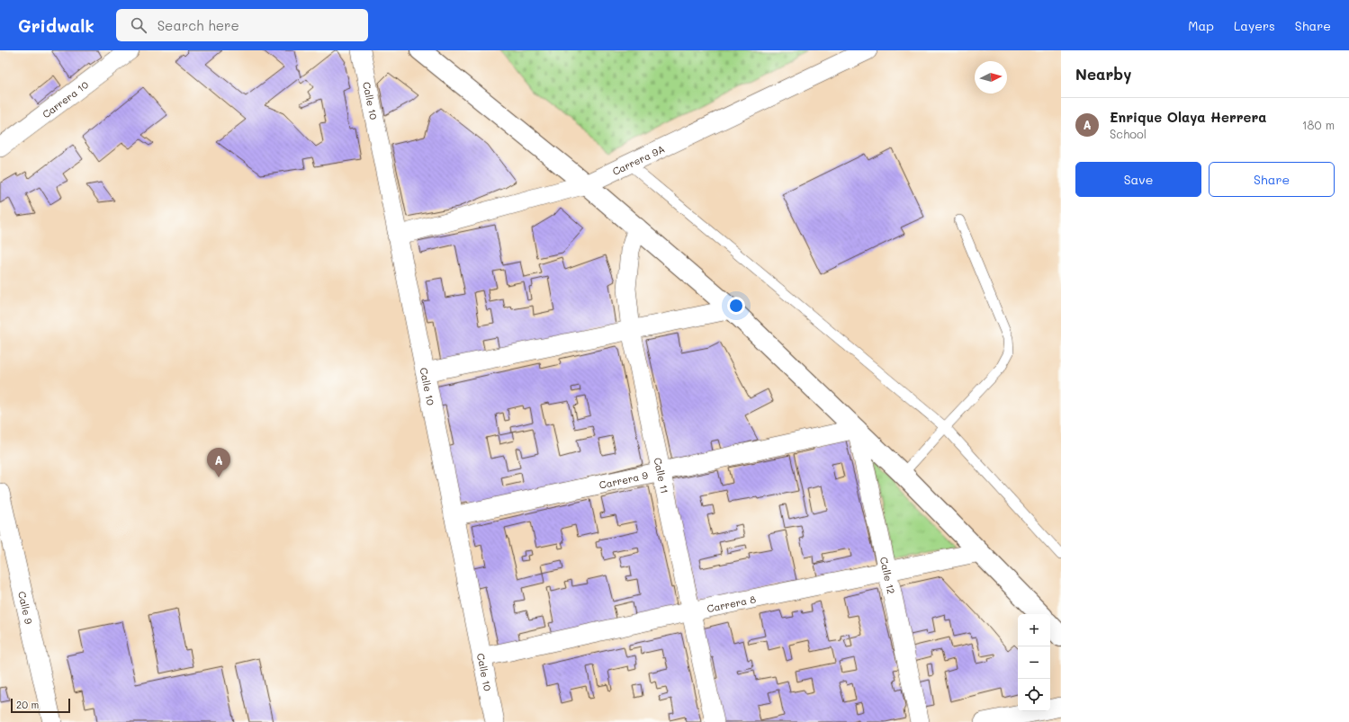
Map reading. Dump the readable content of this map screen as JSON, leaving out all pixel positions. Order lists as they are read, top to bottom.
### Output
{
  "streets": {
    "street": [
      "Carrera 10",
      "Calle 10",
      "Carrera 9A",
      "Calle 11",
      "Carrera 9",
      "Calle 12",
      "Carrera 8",
      "Calle 9"
    ]
  },
  "crossings": [
    ["Calle 10", "Carrera 9A"],
    ["Calle 10", "Carrera 9"],
    ["Calle 10", "Carrera 8"],
    ["Calle 11", "Carrera 9"],
    ["Calle 11", "Carrera 8"],
    ["Carrera 9", "Calle 12"],
    ["Calle 12", "Carrera 8"]
  ],
  "scale_bar": "20 m",
  "north": "right",
  "page": {
    "header": "Gridwalk",
    "search": "Search here",
    "nav": ["Map", "Layers", "Share"],
    "heading": "Nearby",
    "list": [
      {
        "mark": "A",
        "name": "Enrique Olaya Herrera",
        "note": "School",
        "value": "180 m"
      }
    ],
    "buttons": ["Save", "Share"],
    "pins": "A",
    "map_buttons": ["+", "−"],
    "scale": "20 m"
  }
}
